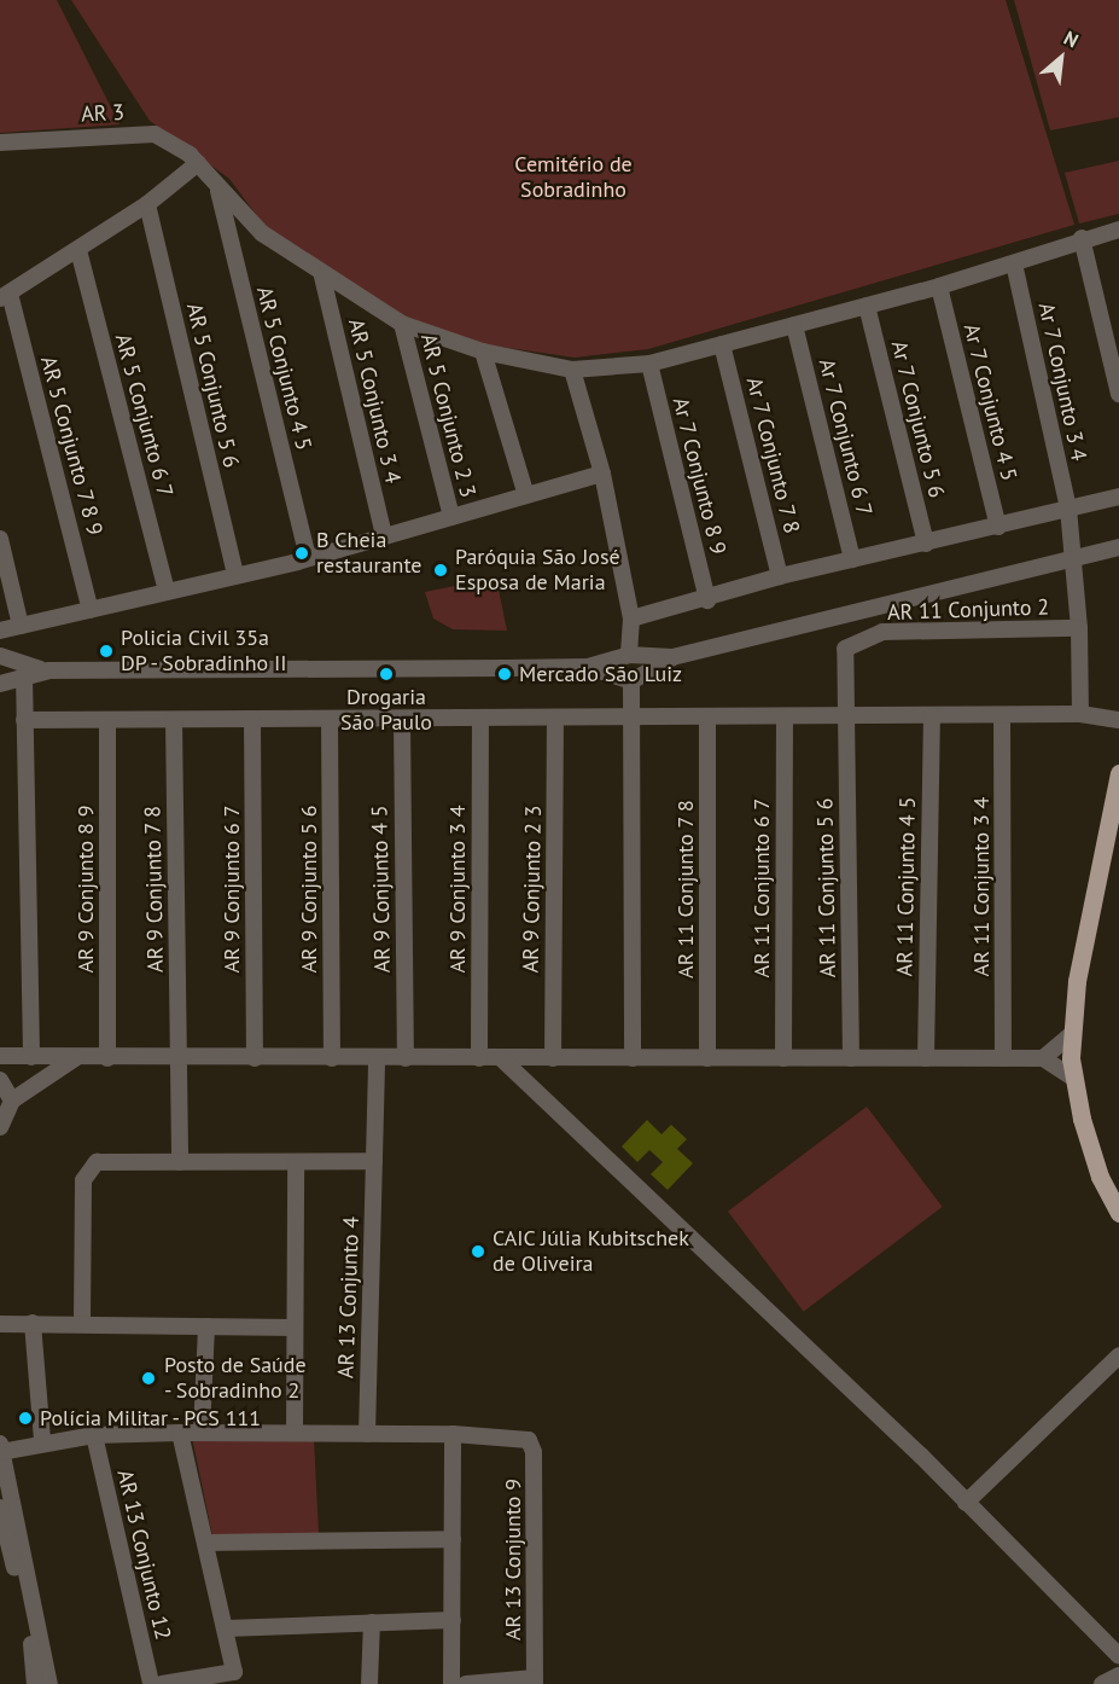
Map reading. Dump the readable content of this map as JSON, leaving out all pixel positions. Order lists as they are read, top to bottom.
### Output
{
  "streets": {
    "street": [
      "AR 3",
      "AR 5 Conjunto 4 5",
      "Ar 7 Conjunto 3 4",
      "AR 5 Conjunto 5 6",
      "AR 5 Conjunto 3 4",
      "Ar 7 Conjunto 4 5",
      "AR 5 Conjunto 6 7",
      "AR 5 Conjunto 2 3",
      "Ar 7 Conjunto 5 6",
      "Ar 7 Conjunto 6 7",
      "AR 5 Conjunto 7 8 9",
      "Ar 7 Conjunto 7 8",
      "Ar 7 Conjunto 8 9",
      "AR 11 Conjunto 2",
      "AR 11 Conjunto 4 5",
      "AR 11 Conjunto 3 4",
      "AR 11 Conjunto 6 7",
      "AR 11 Conjunto 5 6",
      "AR 9 Conjunto 8 9",
      "AR 9 Conjunto 7 8",
      "AR 9 Conjunto 6 7",
      "AR 9 Conjunto 5 6",
      "AR 9 Conjunto 4 5",
      "AR 9 Conjunto 3 4",
      "AR 9 Conjunto 2 3",
      "AR 11 Conjunto 7 8",
      "AR 13 Conjunto 4",
      "AR 13 Conjunto 12",
      "AR 13 Conjunto 9"
    ]
  },
  "crossings": [
    ["AR 3", "AR 5 Conjunto 4 5"],
    ["AR 3", "Ar 7 Conjunto 3 4"],
    ["AR 3", "AR 5 Conjunto 3 4"],
    ["AR 3", "Ar 7 Conjunto 4 5"],
    ["AR 3", "AR 5 Conjunto 2 3"],
    ["AR 3", "Ar 7 Conjunto 5 6"],
    ["AR 3", "Ar 7 Conjunto 6 7"],
    ["AR 3", "Ar 7 Conjunto 7 8"],
    ["AR 3", "Ar 7 Conjunto 8 9"],
    ["Ar 7 Conjunto 3 4", "AR 11 Conjunto 2"],
    ["AR 11 Conjunto 2", "AR 11 Conjunto 5 6"]
  ],
  "parks": ["Cemitério de Sobradinho"],
  "places": [
    "B Cheia restaurante",
    "Paróquia São José Esposa de Maria",
    "Policia Civil 35a DP - Sobradinho II",
    "Drogaria São Paulo",
    "Mercado São Luiz",
    "CAIC Júlia Kubitschek de Oliveira",
    "Posto de Saúde - Sobradinho 2",
    "Polícia Militar - PCS 111"
  ],
  "north": "top right"
}
